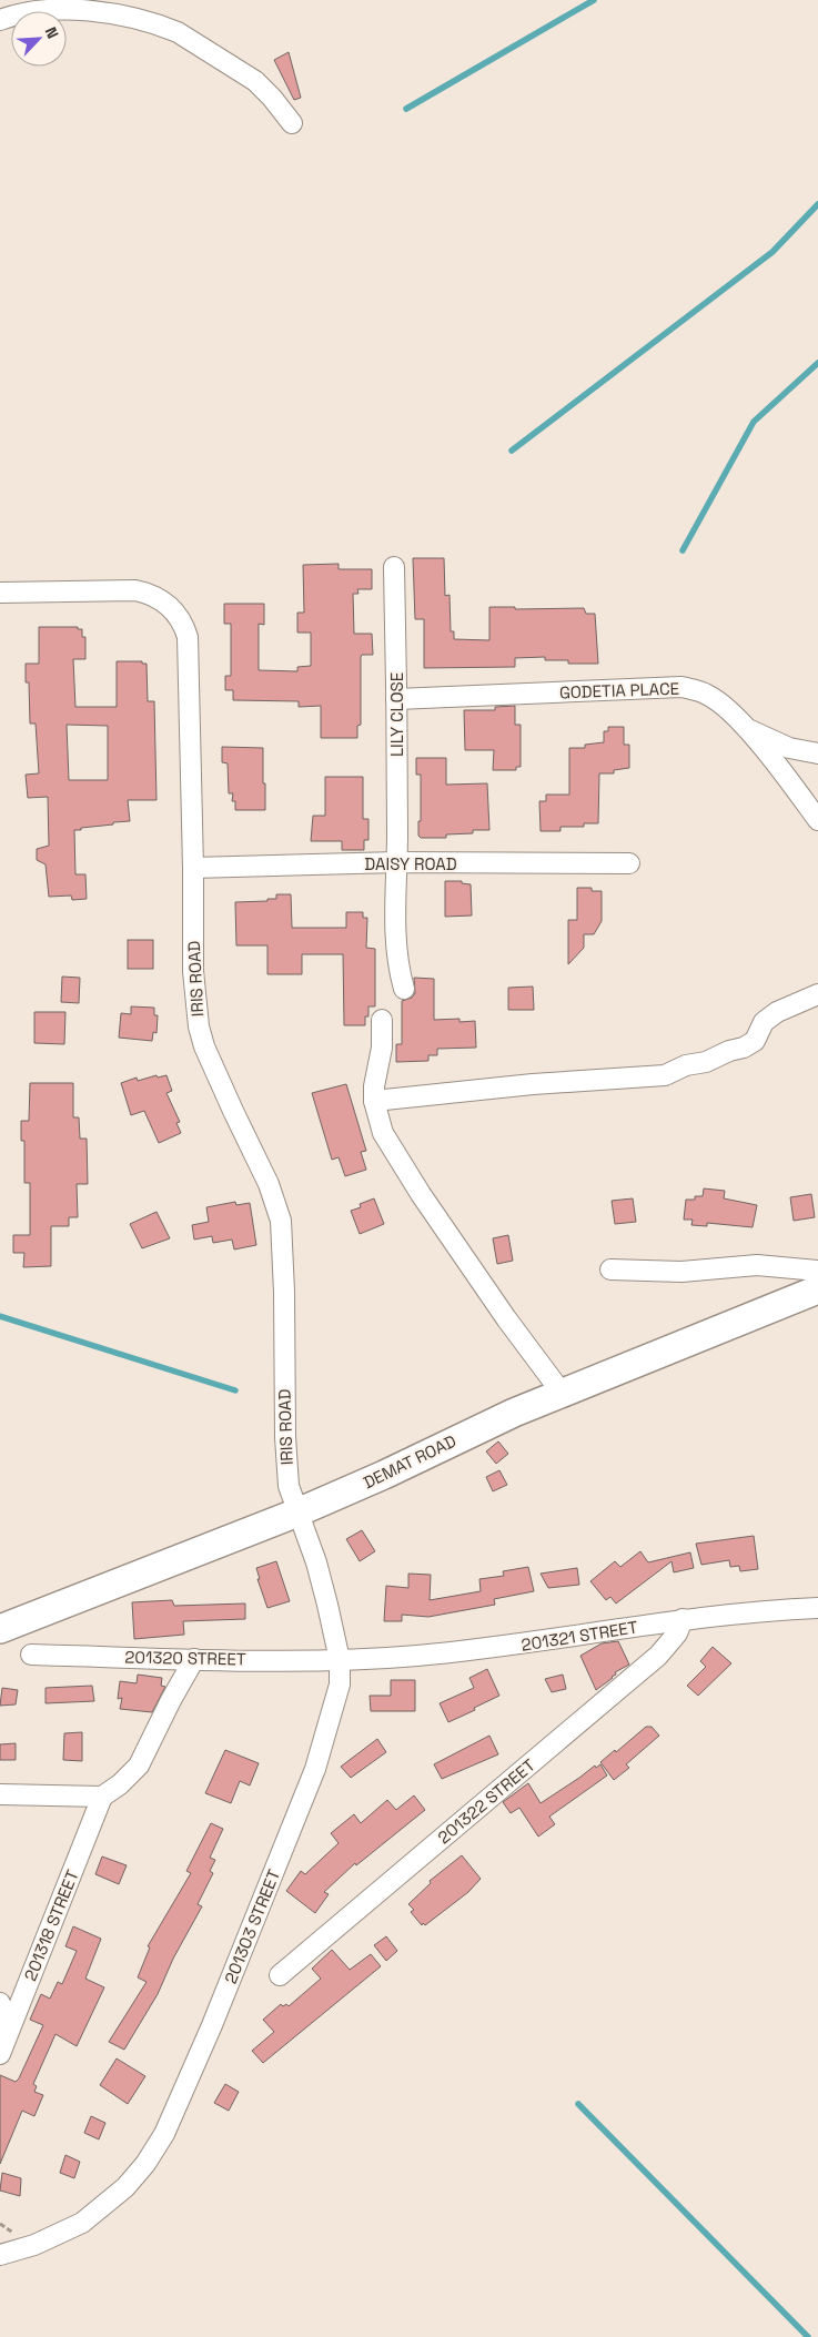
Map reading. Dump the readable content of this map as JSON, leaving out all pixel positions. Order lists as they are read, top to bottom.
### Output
{
  "streets": {
    "street": [
      "GODETIA PLACE",
      "LILY CLOSE",
      "DAISY ROAD",
      "IRIS ROAD",
      "DEMAT ROAD",
      "201321 STREET",
      "201320 STREET",
      "201322 STREET",
      "201318 STREET",
      "201303 STREET"
    ]
  },
  "crossings": [
    ["GODETIA PLACE", "LILY CLOSE"],
    ["LILY CLOSE", "DAISY ROAD"],
    ["DAISY ROAD", "IRIS ROAD"],
    ["IRIS ROAD", "DEMAT ROAD"],
    ["IRIS ROAD", "201303 STREET"],
    ["DEMAT ROAD", "201303 STREET"],
    ["201321 STREET", "201320 STREET"],
    ["201321 STREET", "201322 STREET"],
    ["201321 STREET", "201303 STREET"],
    ["201320 STREET", "201318 STREET"],
    ["201320 STREET", "201303 STREET"]
  ],
  "north": "top right"
}
